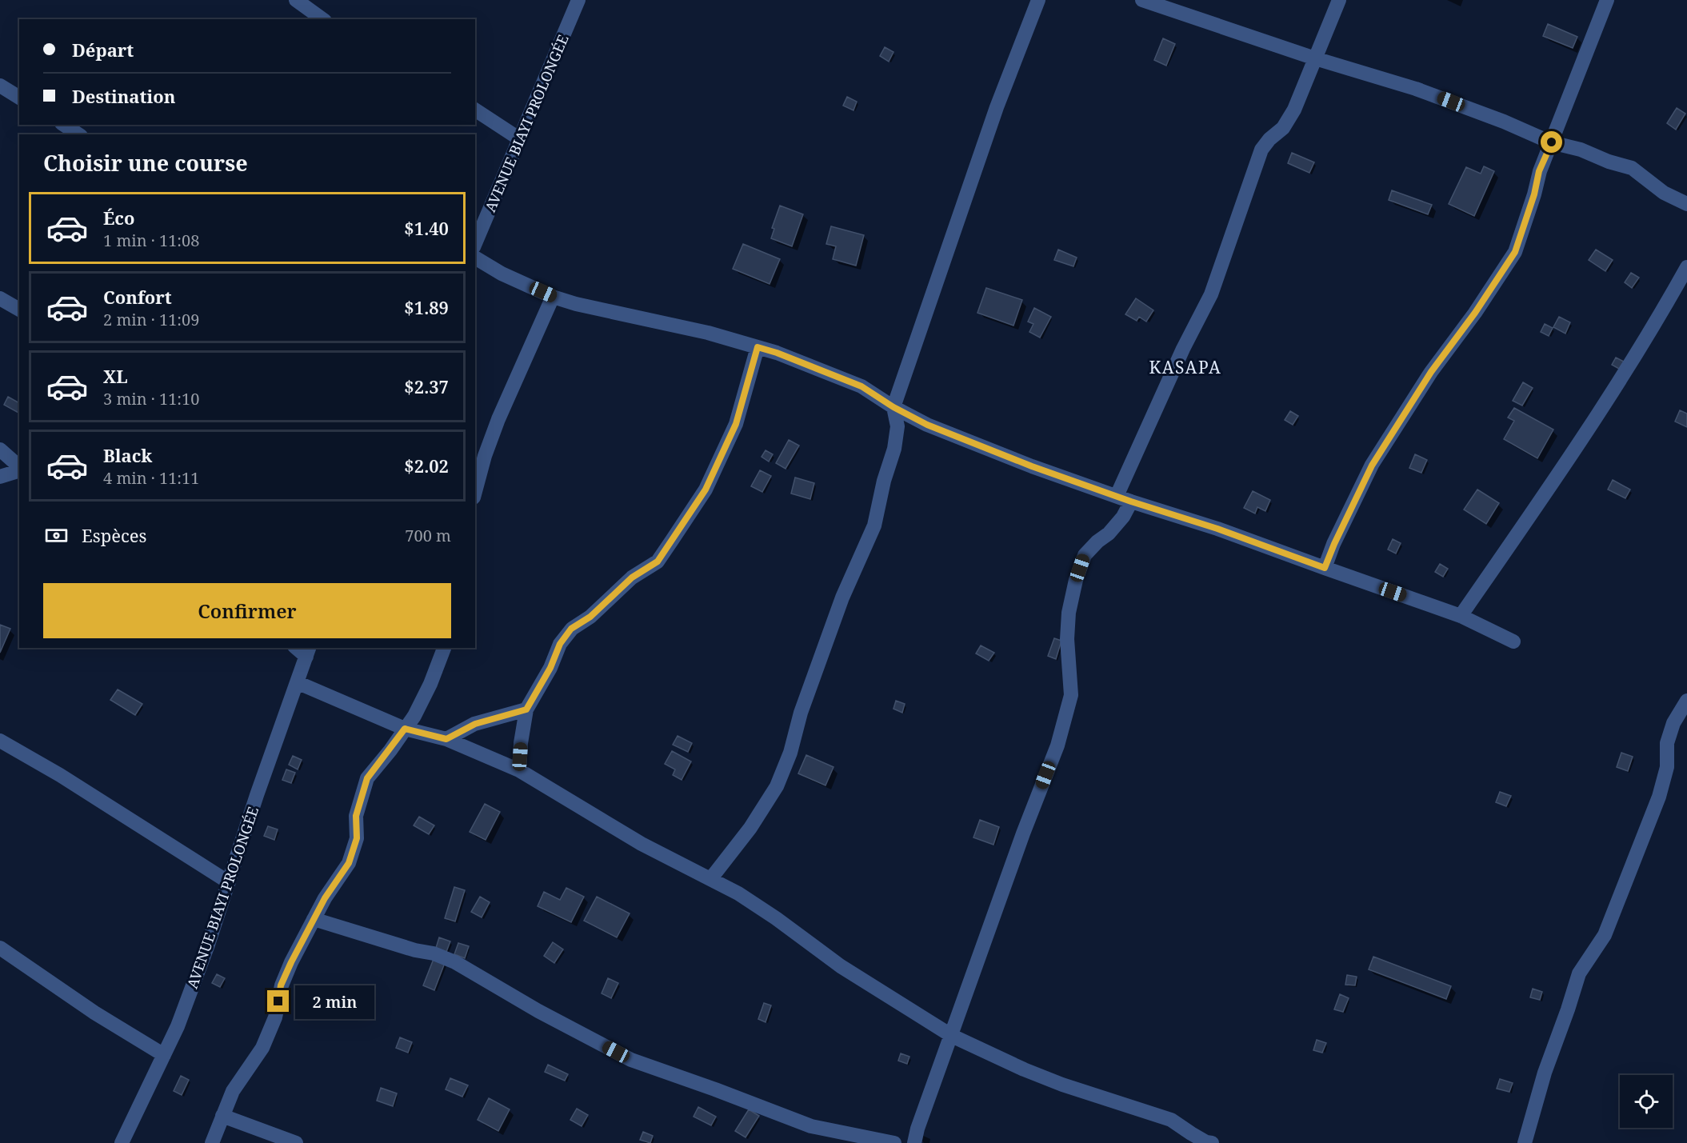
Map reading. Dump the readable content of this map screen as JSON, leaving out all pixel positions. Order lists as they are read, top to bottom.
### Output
{
  "streets": {
    "street": ["AVENUE BIAYI PROLONGÉE"]
  },
  "districts": ["KASAPA"],
  "page": {
    "banner": ["Départ", "Destination"],
    "heading": "Choisir une course",
    "list": [
      {
        "name": "Éco",
        "note": "1 min · 11:08",
        "value": "$1.40"
      },
      {
        "name": "Confort",
        "note": "2 min · 11:09",
        "value": "$1.89"
      },
      {
        "name": "XL",
        "note": "3 min · 11:10",
        "value": "$2.37"
      },
      {
        "name": "Black",
        "note": "4 min · 11:11",
        "value": "$2.02"
      }
    ],
    "pay": ["Espèces", "700 m"],
    "buttons": "Confirmer",
    "bubble": "2 min"
  }
}
